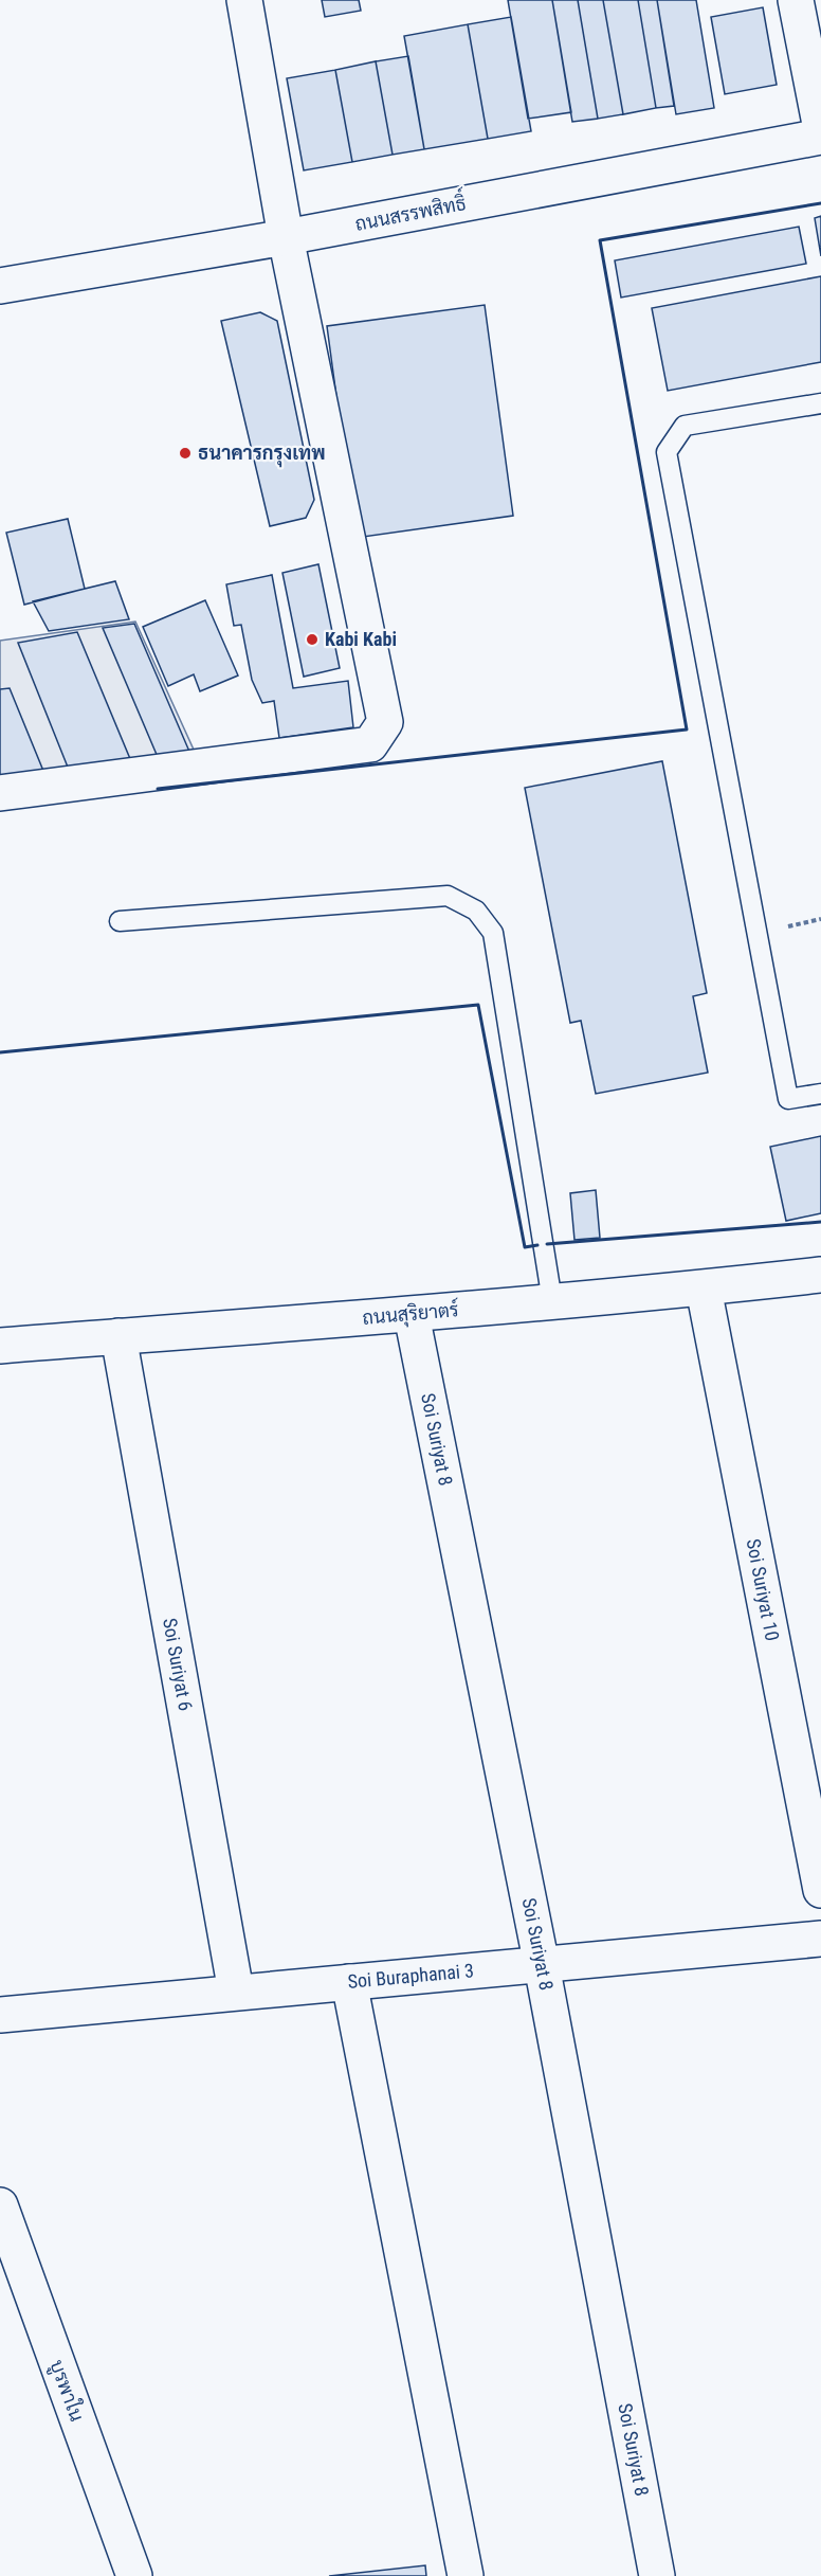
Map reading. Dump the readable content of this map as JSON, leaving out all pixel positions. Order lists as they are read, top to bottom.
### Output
{
  "streets": {
    "street": [
      "ถนนสรรพสิทธิ์",
      "ถนนสุริยาตร์",
      "Soi Suriyat 8",
      "Soi Suriyat 10",
      "Soi Suriyat 6",
      "Soi Buraphanai 3",
      "บูรพาใน"
    ]
  },
  "crossings": [
    ["ถนนสุริยาตร์", "Soi Suriyat 8"],
    ["ถนนสุริยาตร์", "Soi Suriyat 10"],
    ["ถนนสุริยาตร์", "Soi Suriyat 6"],
    ["Soi Suriyat 8", "Soi Buraphanai 3"],
    ["Soi Suriyat 6", "Soi Buraphanai 3"]
  ],
  "places": ["ธนาคารกรุงเทพ", "Kabi Kabi"]
}
